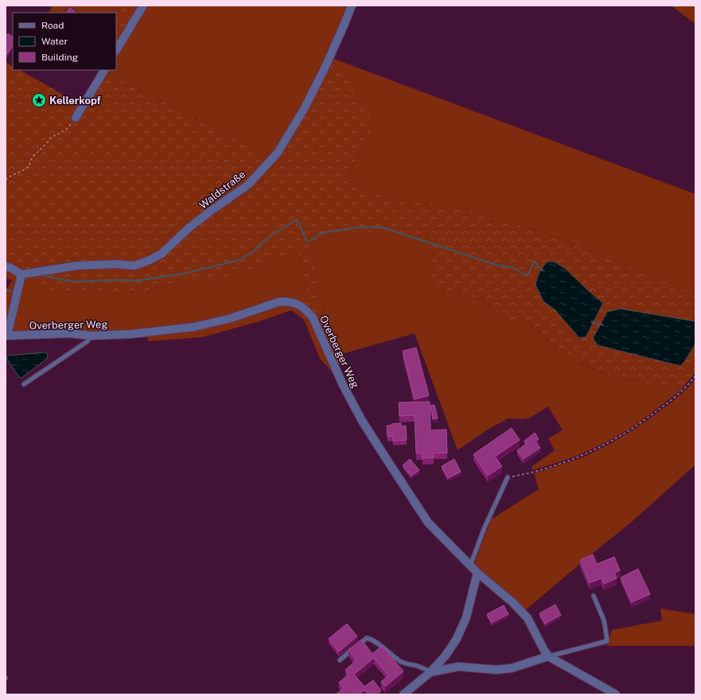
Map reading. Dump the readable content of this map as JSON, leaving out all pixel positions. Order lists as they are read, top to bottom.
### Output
{
  "streets": {
    "street": ["Waldstraße", "Overberger Weg"]
  },
  "places": {
    "place": ["Kellerkopf"]
  },
  "legend": ["Road", "Water", "Building"]
}
